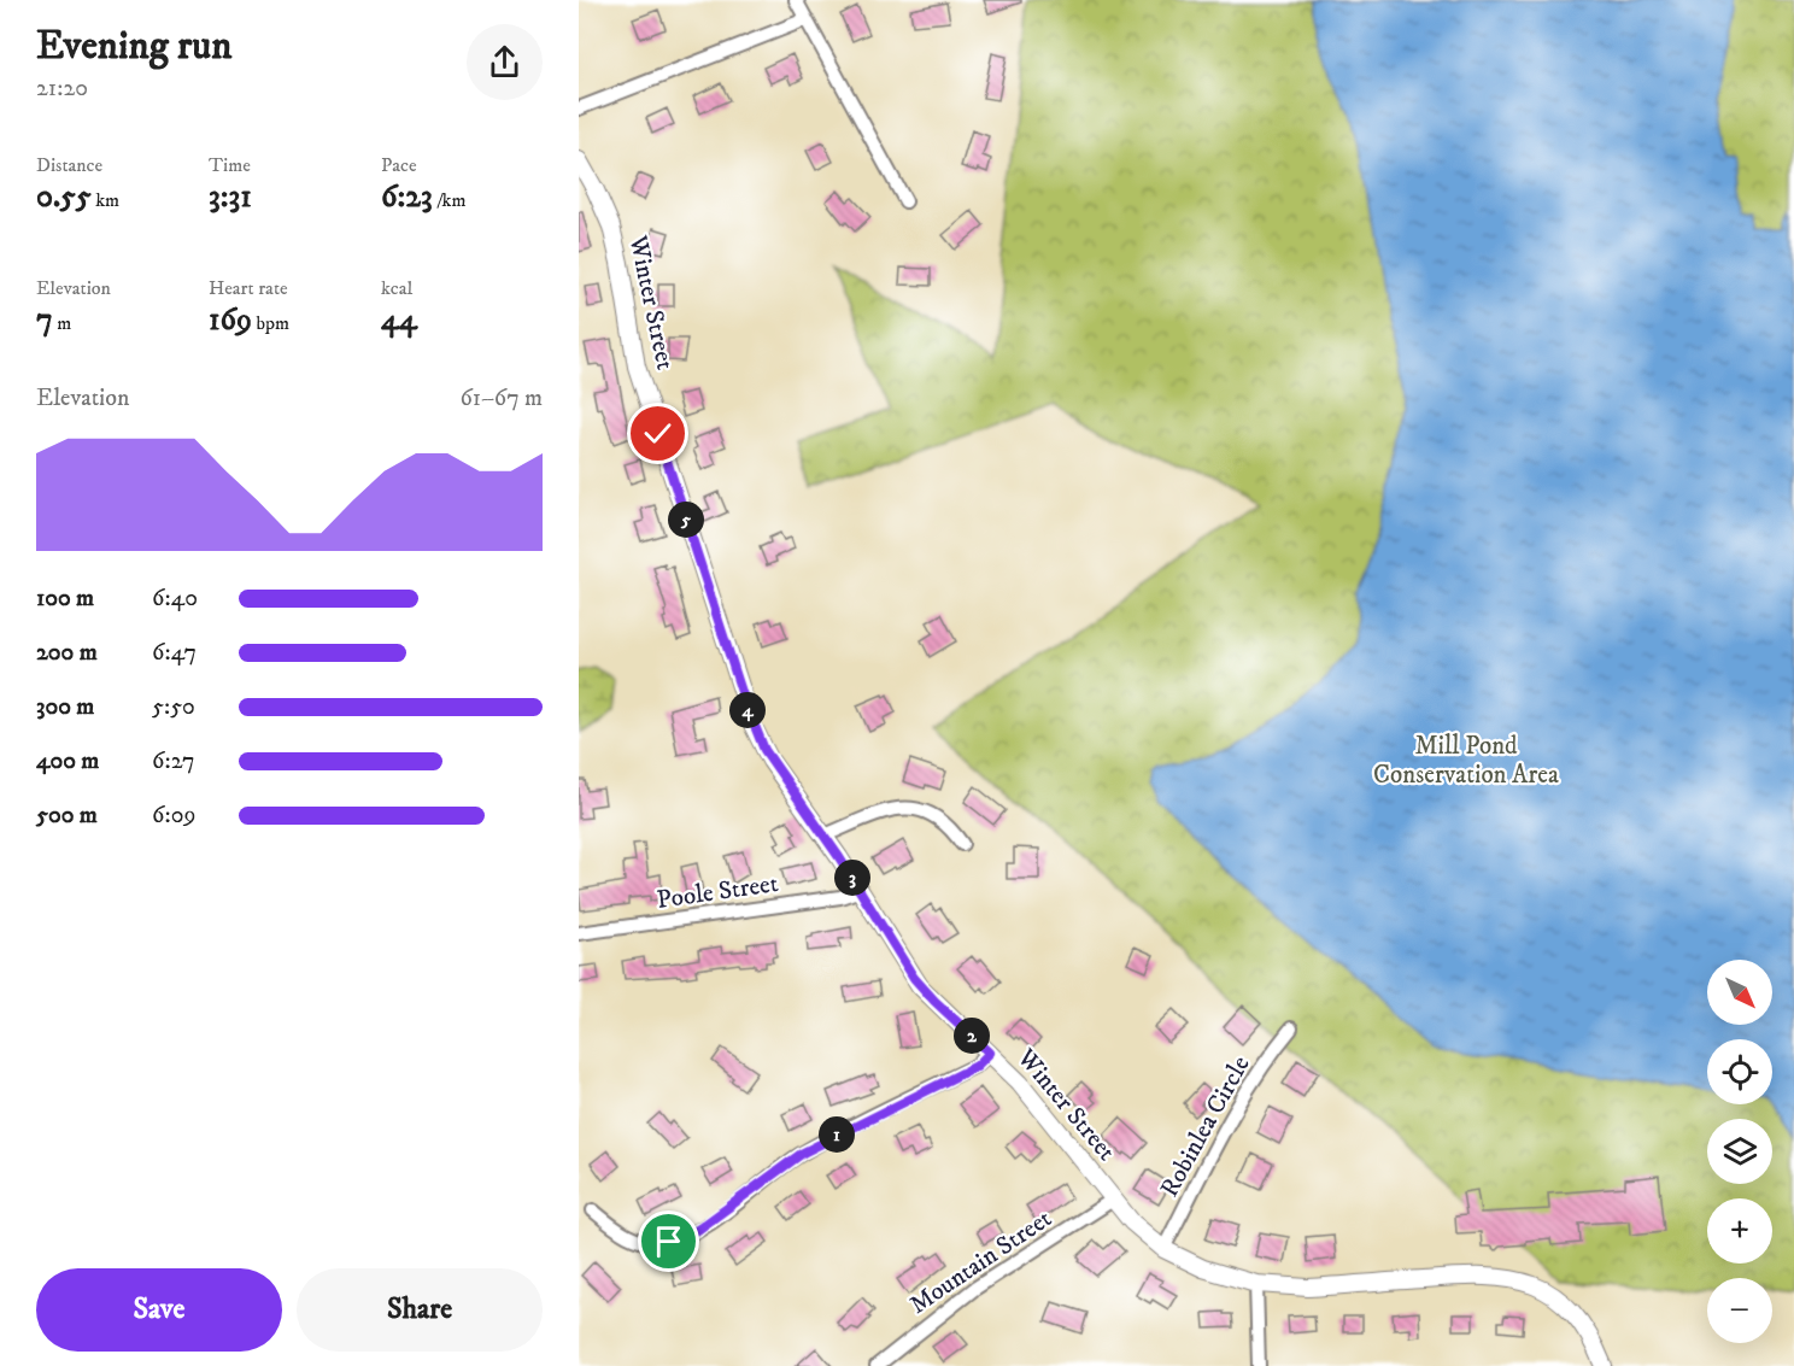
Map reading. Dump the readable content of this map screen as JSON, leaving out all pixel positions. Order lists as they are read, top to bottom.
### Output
{
  "streets": {
    "street": [
      "Winter Street",
      "Poole Street",
      "Robinlea Circle",
      "Mountain Street"
    ]
  },
  "crossings": [
    ["Winter Street", "Poole Street"],
    ["Winter Street", "Robinlea Circle"],
    ["Winter Street", "Mountain Street"]
  ],
  "parks": ["Mill Pond Conservation Area"],
  "north": "bottom right",
  "page": {
    "heading": ["Evening run", "21:20"],
    "stats": [
      ["Distance", "0.55 km"],
      ["Time", "3:31"],
      ["Pace", "6:23 /km"],
      ["Elevation", "7 m"],
      ["Heart rate", "169 bpm"],
      ["kcal", "44"]
    ],
    "chart": ["Elevation", "61–67 m"],
    "pins": [
      "5",
      "4",
      "3",
      "2",
      "1"
    ],
    "list": [
      {
        "name": "100 m",
        "note": "6:40"
      },
      {
        "name": "200 m",
        "note": "6:47"
      },
      {
        "name": "300 m",
        "note": "5:50"
      },
      {
        "name": "400 m",
        "note": "6:27"
      },
      {
        "name": "500 m",
        "note": "6:09"
      }
    ],
    "map_buttons": ["+", "−"],
    "buttons": ["Save", "Share"]
  }
}
